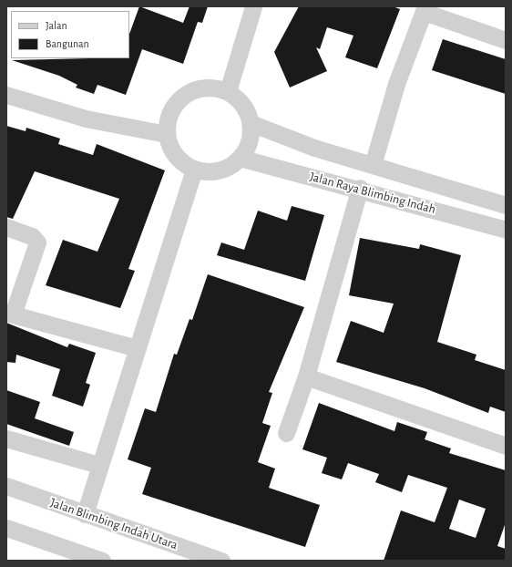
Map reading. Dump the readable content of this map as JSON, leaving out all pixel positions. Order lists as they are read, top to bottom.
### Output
{
  "streets": {
    "street": ["Jalan Raya Blimbing Indah", "Jalan Blimbing Indah Utara"]
  },
  "legend": ["Jalan", "Bangunan"]
}
